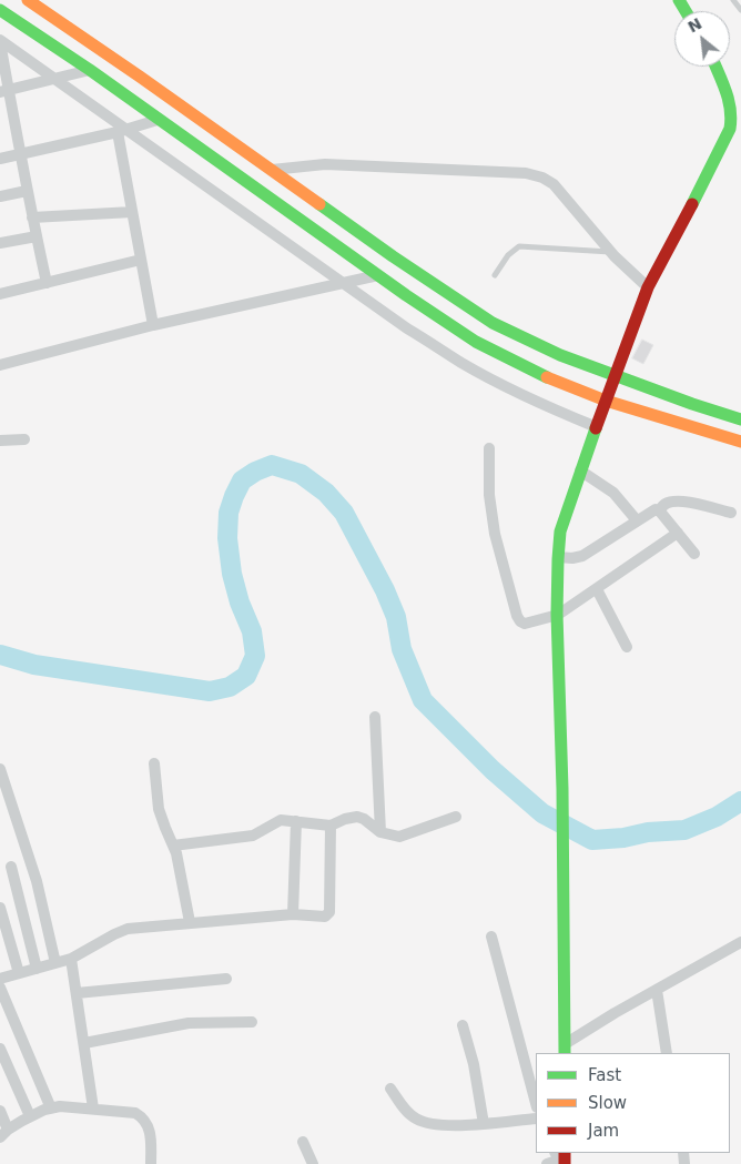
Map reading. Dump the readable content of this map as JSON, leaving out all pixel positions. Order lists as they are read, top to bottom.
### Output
{
  "legend": ["Fast", "Slow", "Jam"],
  "north": "top left"
}
